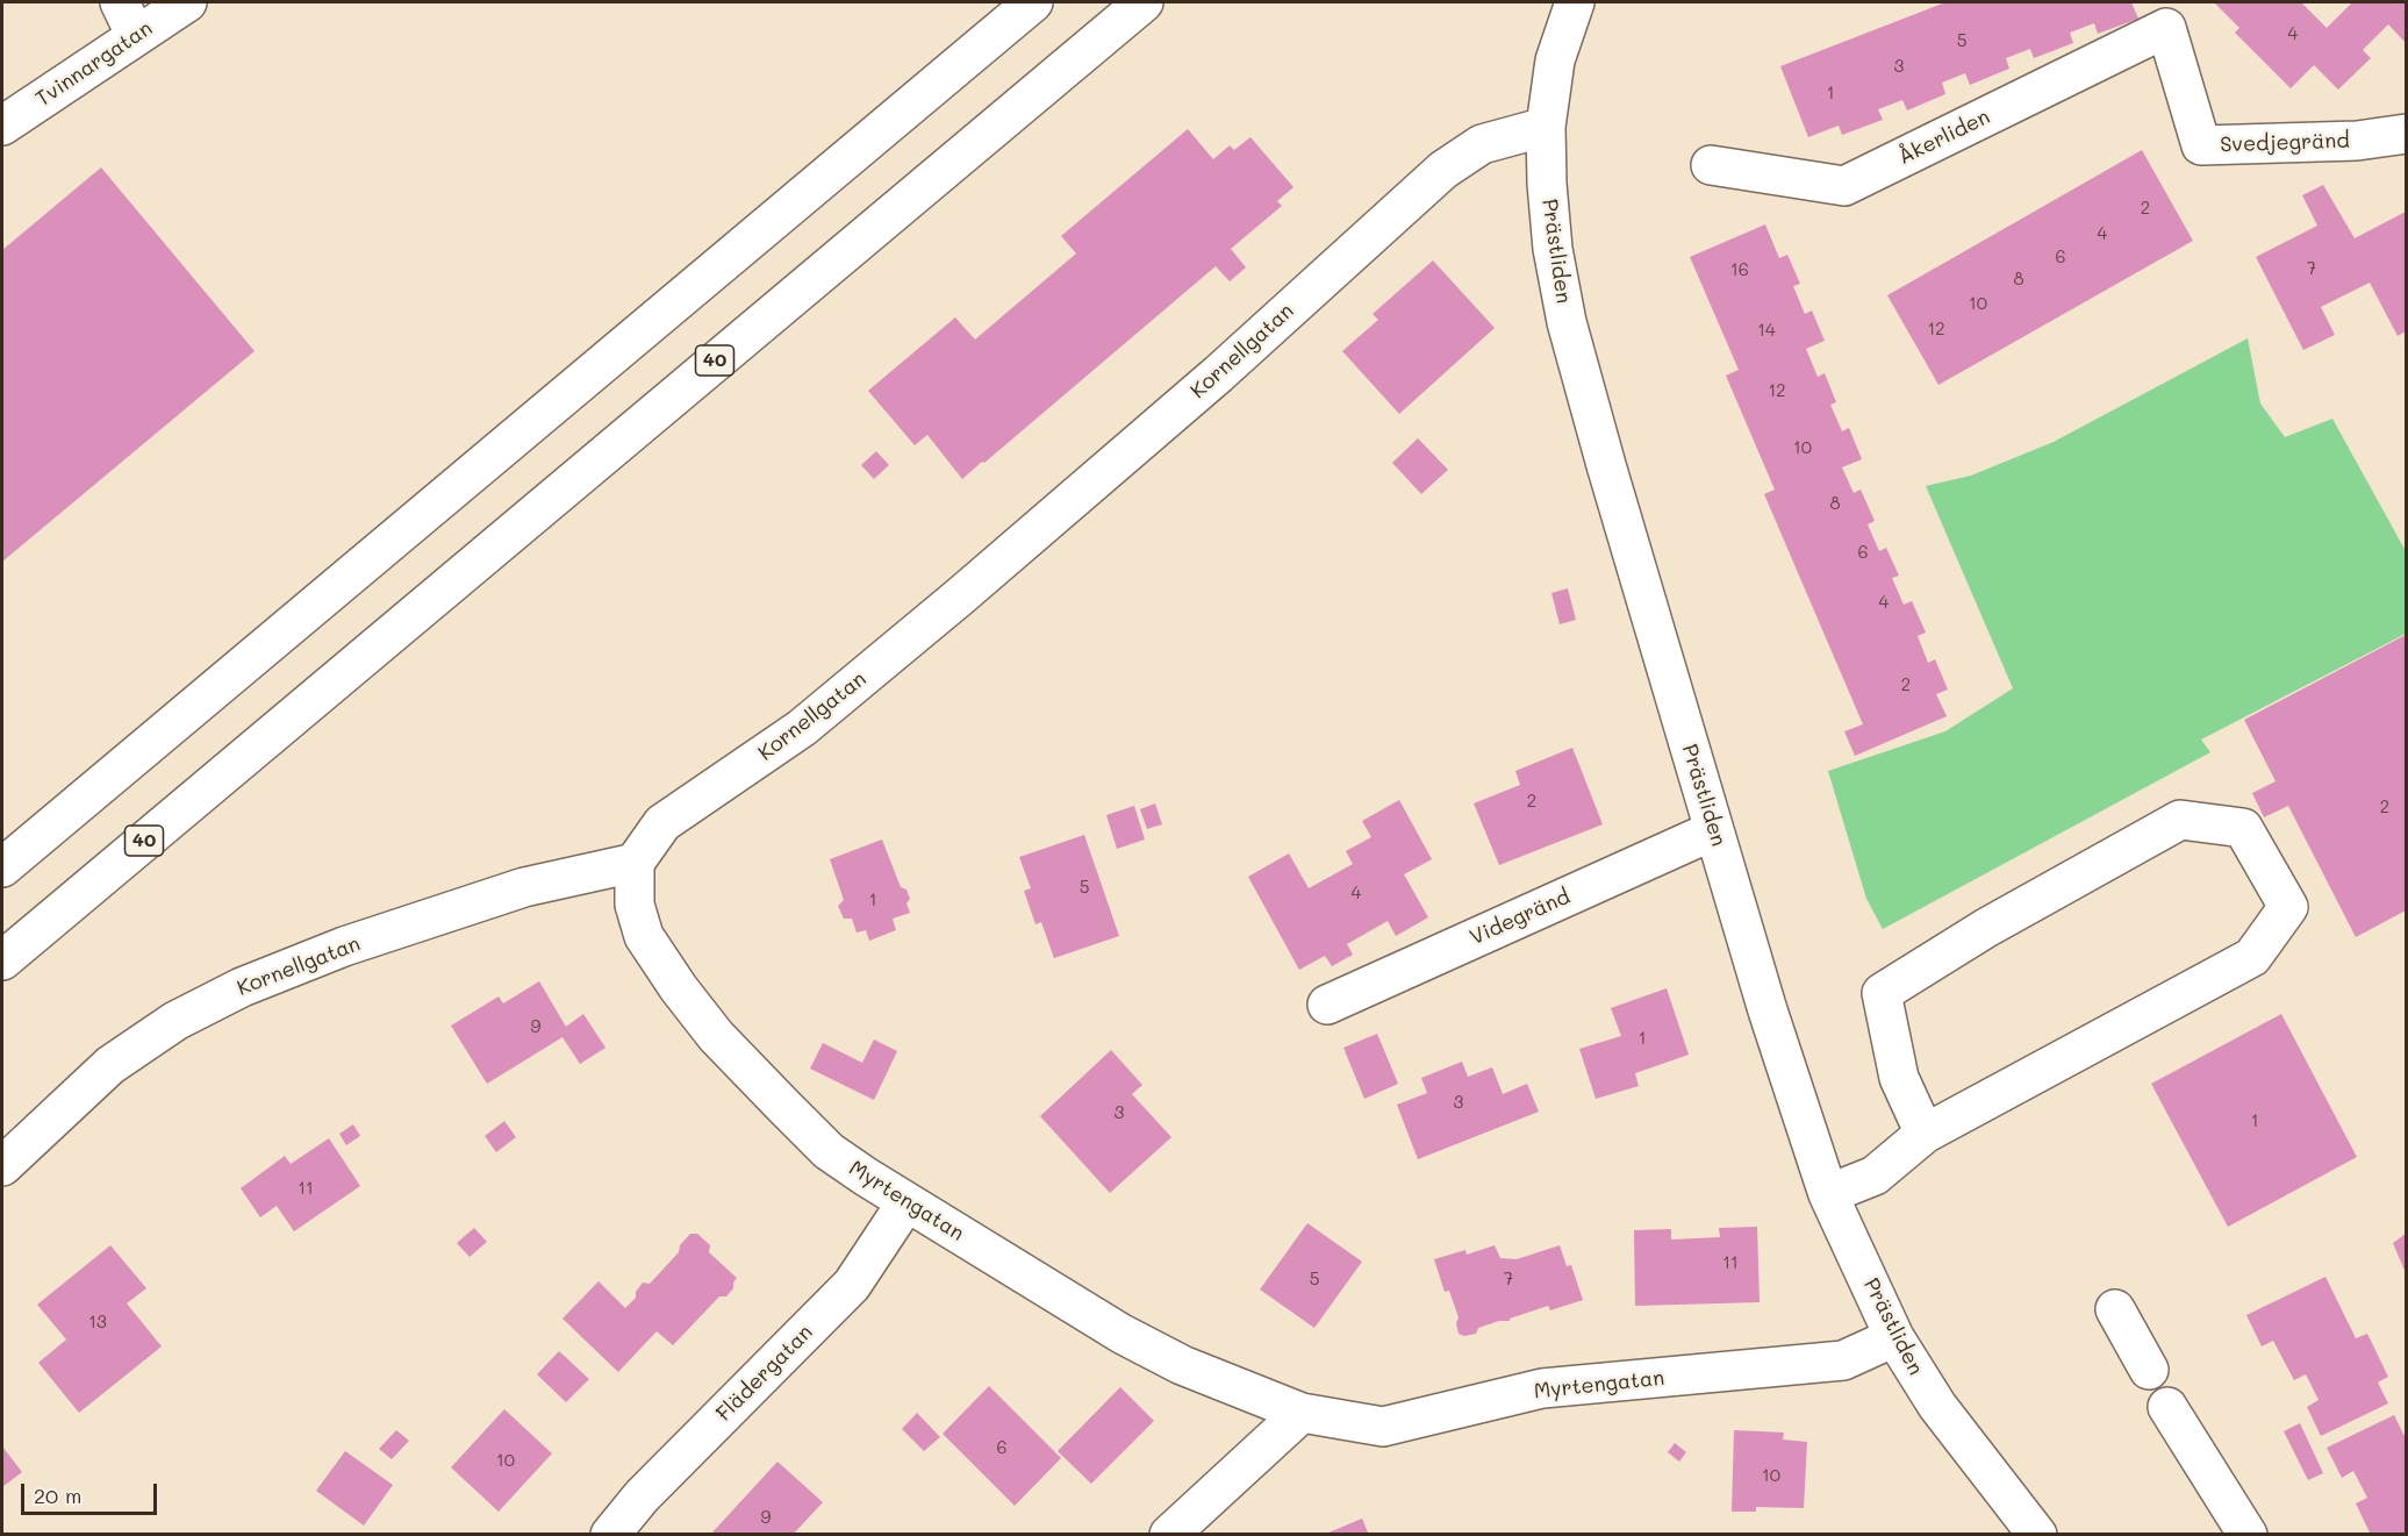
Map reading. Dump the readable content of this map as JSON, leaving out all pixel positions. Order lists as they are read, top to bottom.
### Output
{
  "streets": {
    "main road": [
      "Tvinnargatan",
      "Åkerliden",
      "Svedjegränd",
      "Prästliden",
      "Kornellgatan",
      "40",
      "Videgränd",
      "Myrtengatan",
      "Flädergatan"
    ]
  },
  "crossings": [
    ["Åkerliden", "Svedjegränd"],
    ["Prästliden", "Kornellgatan"],
    ["Prästliden", "Videgränd"],
    ["Prästliden", "Myrtengatan"],
    ["Kornellgatan", "Myrtengatan"],
    ["Myrtengatan", "Flädergatan"]
  ],
  "house_numbers": [
    "4",
    "5",
    "3",
    "1",
    "2",
    "4",
    "6",
    "7",
    "16",
    "8",
    "10",
    "12",
    "14",
    "12",
    "10",
    "8",
    "6",
    "4",
    "2",
    "2",
    "2",
    "5",
    "4",
    "1",
    "9",
    "1",
    "3",
    "3",
    "1",
    "11",
    "11",
    "5",
    "7",
    "13",
    "6",
    "10",
    "10",
    "9"
  ],
  "scale_bar": "20 m"
}
